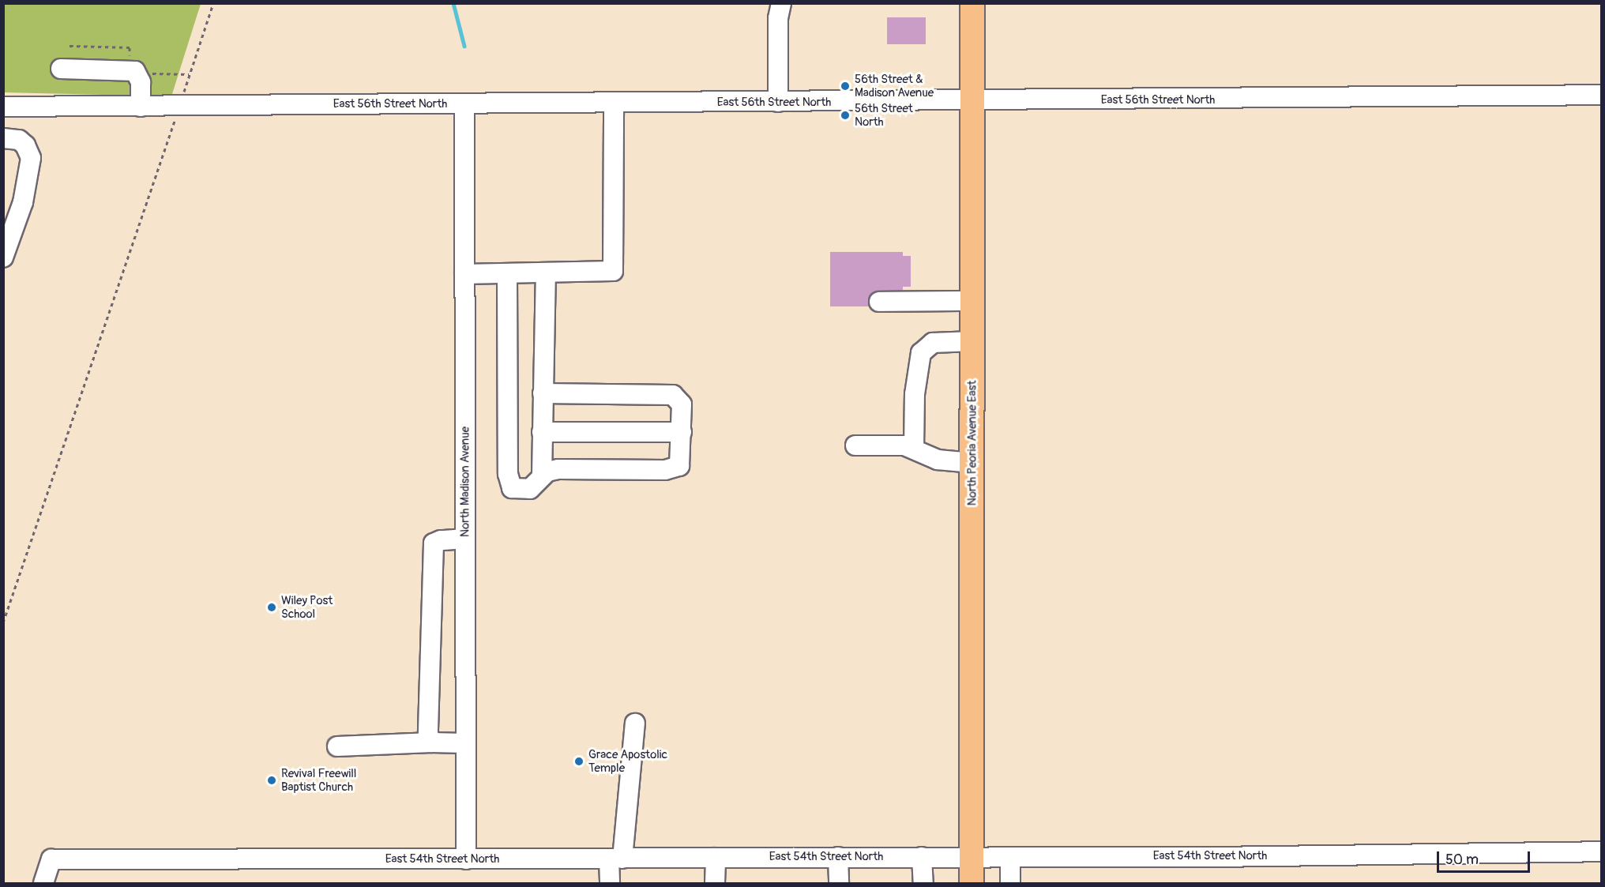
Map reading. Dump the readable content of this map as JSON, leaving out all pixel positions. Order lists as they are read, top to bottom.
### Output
{
  "streets": {
    "main road": ["North Peoria Avenue East"],
    "street": ["East 56th Street North", "North Madison Avenue", "East 54th Street North"]
  },
  "crossings": [
    ["East 56th Street North", "North Peoria Avenue East"],
    ["East 56th Street North", "North Madison Avenue"],
    ["North Peoria Avenue East", "East 54th Street North"],
    ["North Madison Avenue", "East 54th Street North"]
  ],
  "places": [
    "56th Street & Madison Avenue",
    "56th Street North",
    "Wiley Post School",
    "Grace Apostolic Temple",
    "Revival Freewill Baptist Church"
  ],
  "scale_bar": "50 m"
}
